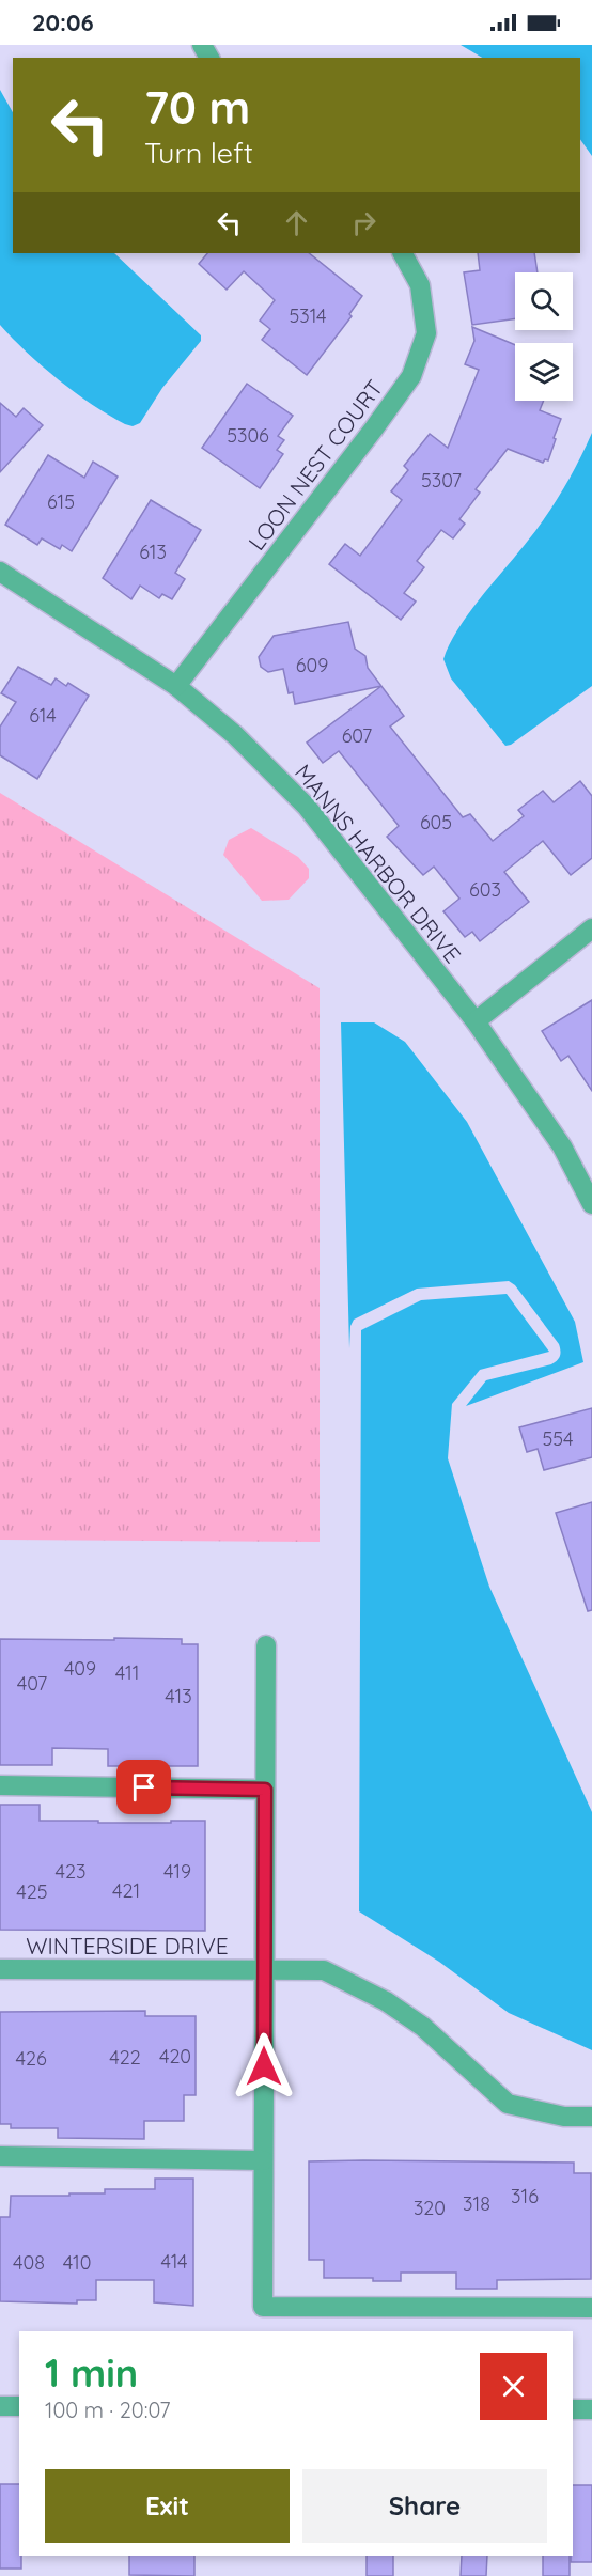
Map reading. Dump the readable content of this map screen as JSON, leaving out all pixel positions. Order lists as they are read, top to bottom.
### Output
{
  "streets": {
    "street": ["LOON NEST COURT", "MANNS HARBOR DRIVE", "WINTERSIDE DRIVE"]
  },
  "crossings": [
    ["LOON NEST COURT", "MANNS HARBOR DRIVE"]
  ],
  "house_numbers": [
    "5314",
    "5306",
    "5307",
    "615",
    "613",
    "609",
    "614",
    "607",
    "605",
    "603",
    "554",
    "409",
    "411",
    "407",
    "413",
    "423",
    "419",
    "421",
    "425",
    "420",
    "422",
    "426",
    "316",
    "318",
    "320",
    "414",
    "408",
    "410"
  ],
  "page": {
    "status": "20:06",
    "turn": ["70 m", "Turn left"],
    "heading": ["1 min", "100 m · 20:07"],
    "buttons": ["Exit", "Share"]
  }
}
